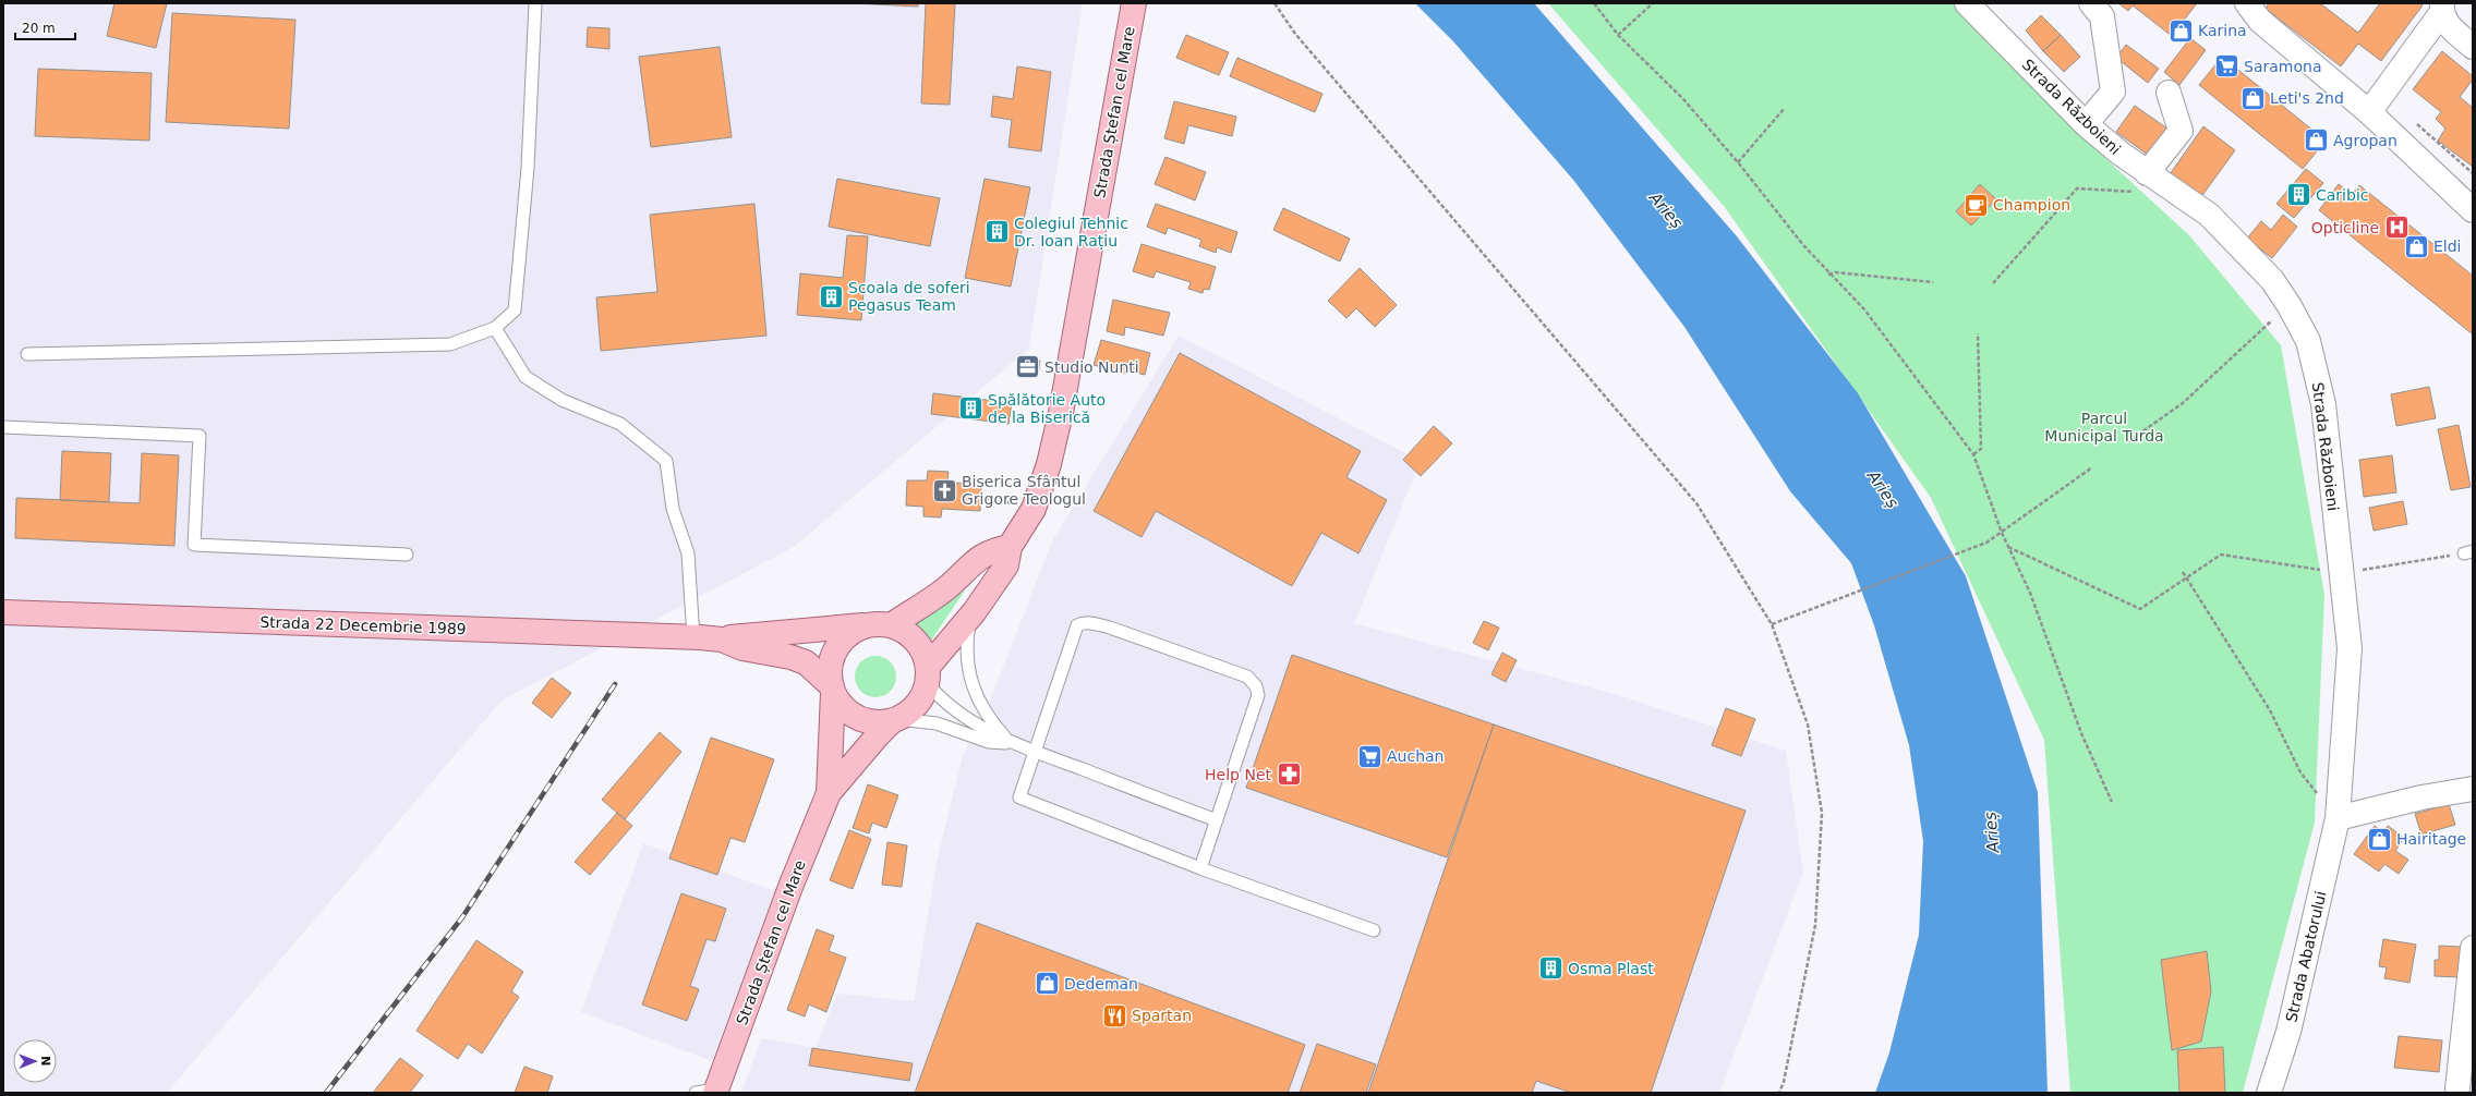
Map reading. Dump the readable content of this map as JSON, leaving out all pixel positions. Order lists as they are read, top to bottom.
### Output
{
  "streets": {
    "main road": ["Strada Ștefan cel Mare", "Strada 22 Decembrie 1989"],
    "street": ["Strada Războieni", "Strada Abatorului"]
  },
  "crossings": [
    ["Strada Războieni", "Strada Abatorului"],
    ["Strada Ștefan cel Mare", "Strada 22 Decembrie 1989"]
  ],
  "water": ["Arieș"],
  "parks": ["Parcul Municipal Turda"],
  "places": {
    "shop": [
      "Karina",
      "Leti's 2nd",
      "Agropan",
      "Eldi",
      "Hairitage",
      "Dedeman"
    ],
    "supermarket": ["Saramona", "Auchan"],
    "building": [
      "Caribic",
      "Colegiul Tehnic Dr. Ioan Rațiu",
      "Scoala de soferi Pegasus Team",
      "Spălătorie Auto de la Biserică",
      "Osma Plast"
    ],
    "cafe": ["Champion"],
    "hospital": ["Opticline"],
    "office": ["Studio Nunti"],
    "church": ["Biserica Sfântul Grigore Teologul"],
    "pharmacy": ["Help Net"],
    "restaurant": ["Spartan"]
  },
  "scale_bar": "20 m",
  "north": "right"
}
